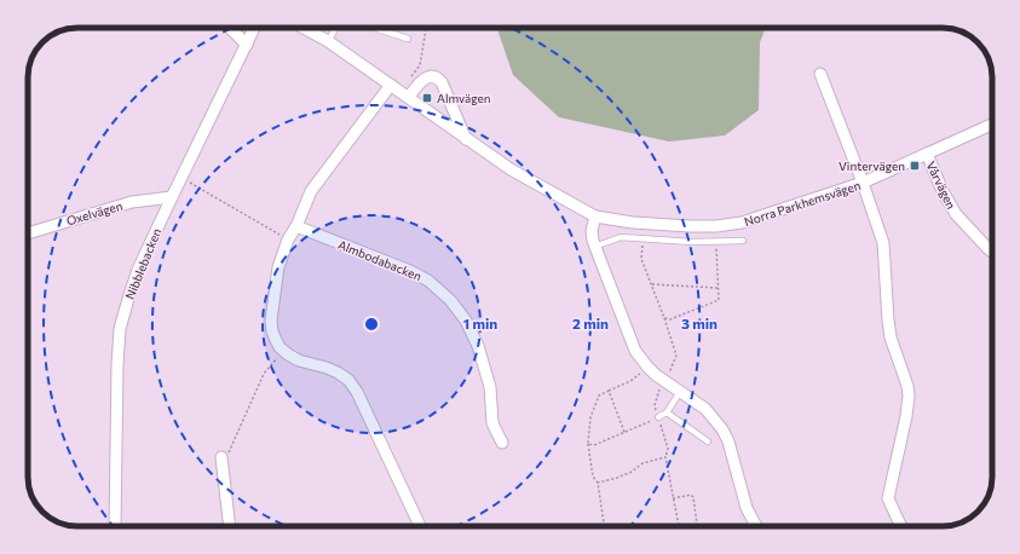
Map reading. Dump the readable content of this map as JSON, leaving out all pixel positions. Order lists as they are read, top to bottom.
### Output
{
  "streets": {
    "street": [
      "Vårvägen",
      "Norra Parkhemsvägen",
      "Oxelvägen",
      "Almbodabacken",
      "Nibblebacken"
    ]
  },
  "crossings": [
    ["Vårvägen", "Norra Parkhemsvägen"],
    ["Oxelvägen", "Nibblebacken"]
  ],
  "places": {
    "transit": ["Almvägen", "Vintervägen"]
  },
  "rings": ["1 min", "2 min", "3 min"]
}
